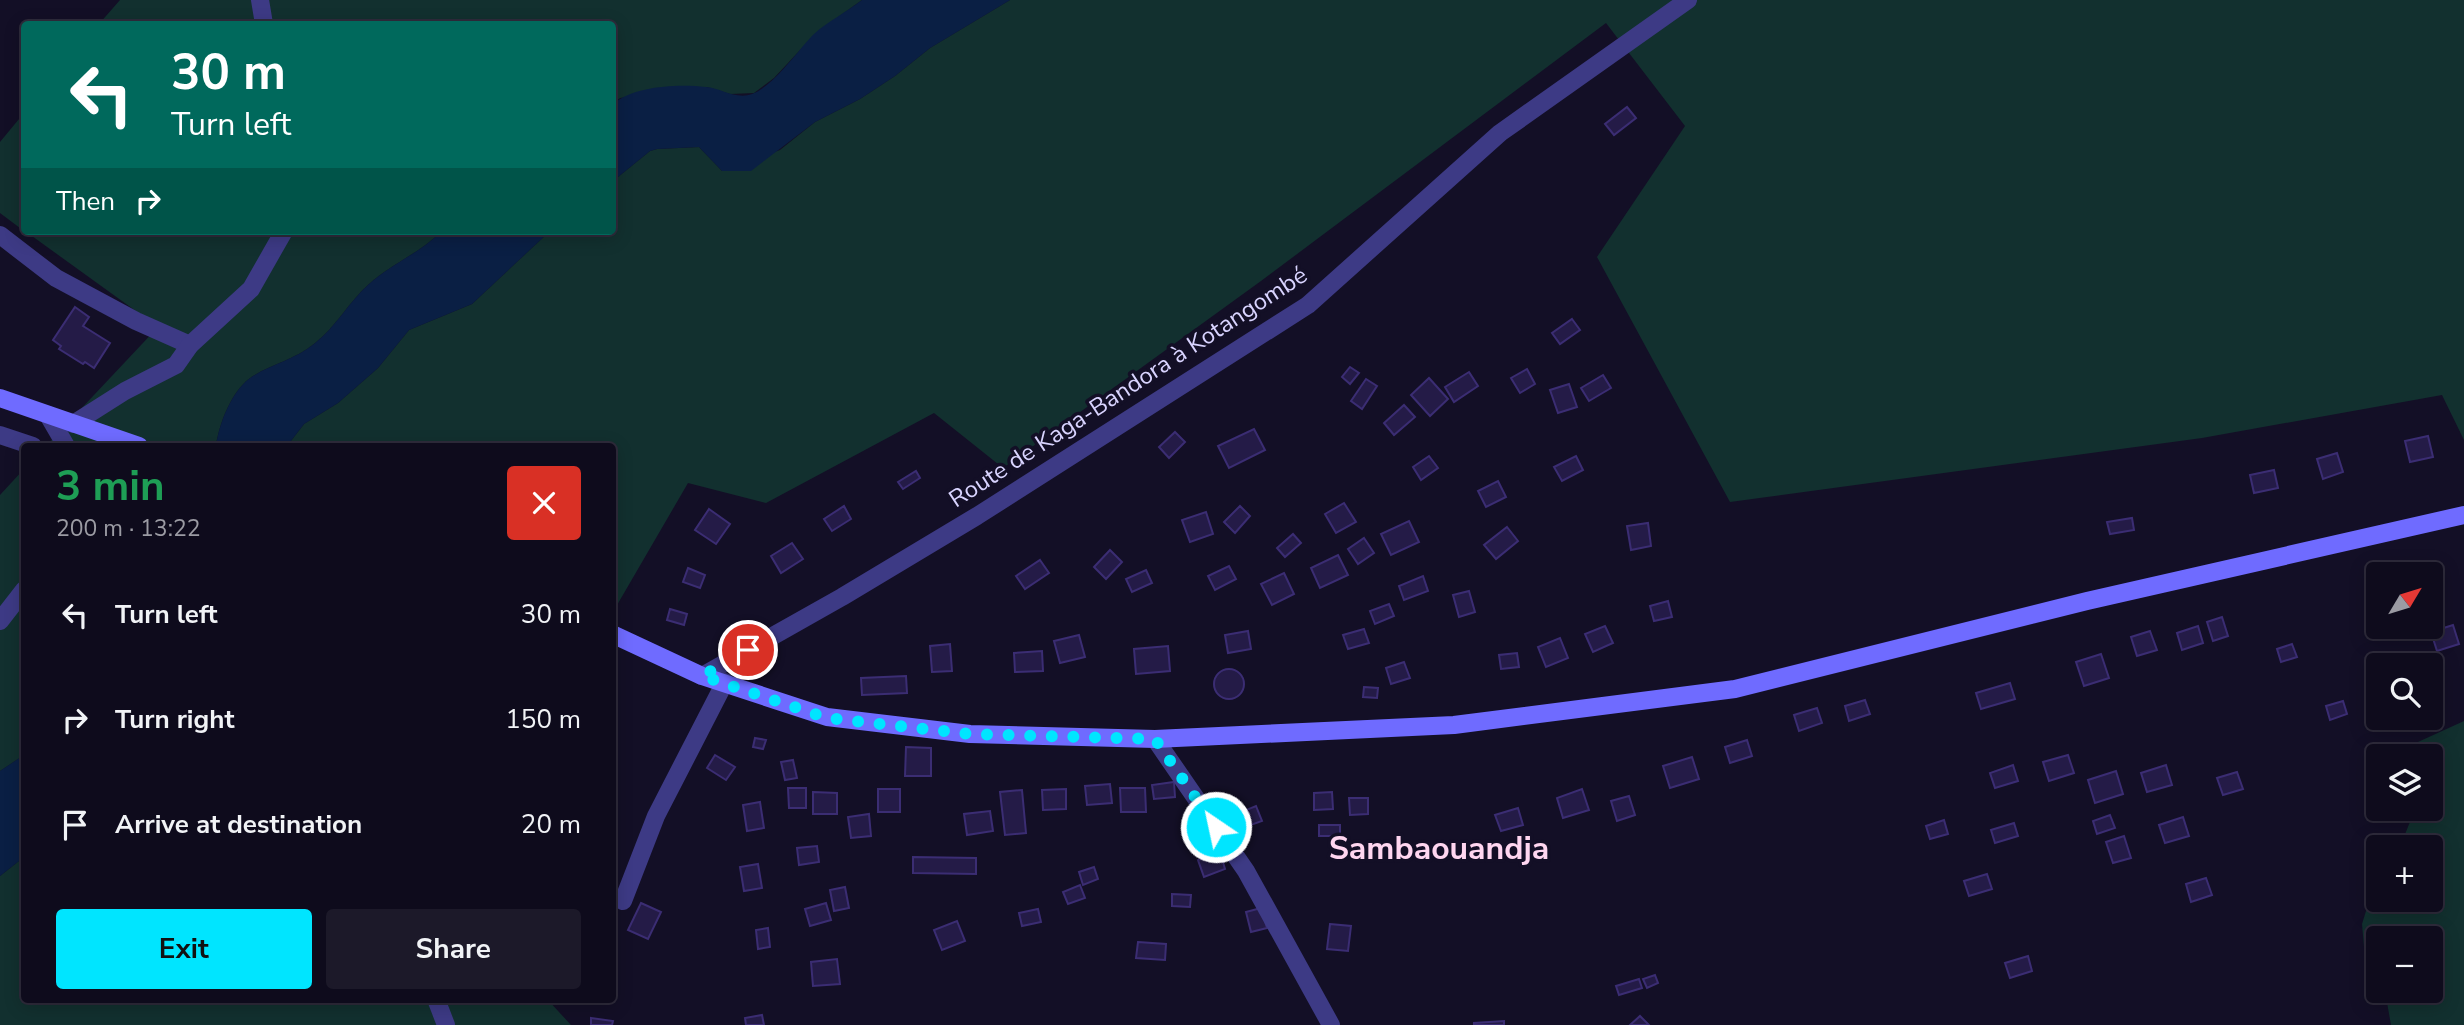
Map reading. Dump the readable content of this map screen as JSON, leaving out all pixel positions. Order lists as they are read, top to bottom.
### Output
{
  "streets": {
    "street": ["Route de Kaga-Bandora à Kotangombé"]
  },
  "districts": ["Sambaouandja"],
  "north": "top right",
  "page": {
    "turn": ["30 m", "Turn left"],
    "then": "Then",
    "heading": ["3 min", "200 m · 13:22"],
    "map_buttons": ["+", "−"],
    "list": [
      {
        "name": "Turn left",
        "value": "30 m"
      },
      {
        "name": "Turn right",
        "value": "150 m"
      },
      {
        "name": "Arrive at destination",
        "value": "20 m"
      }
    ],
    "buttons": ["Exit", "Share"]
  }
}
